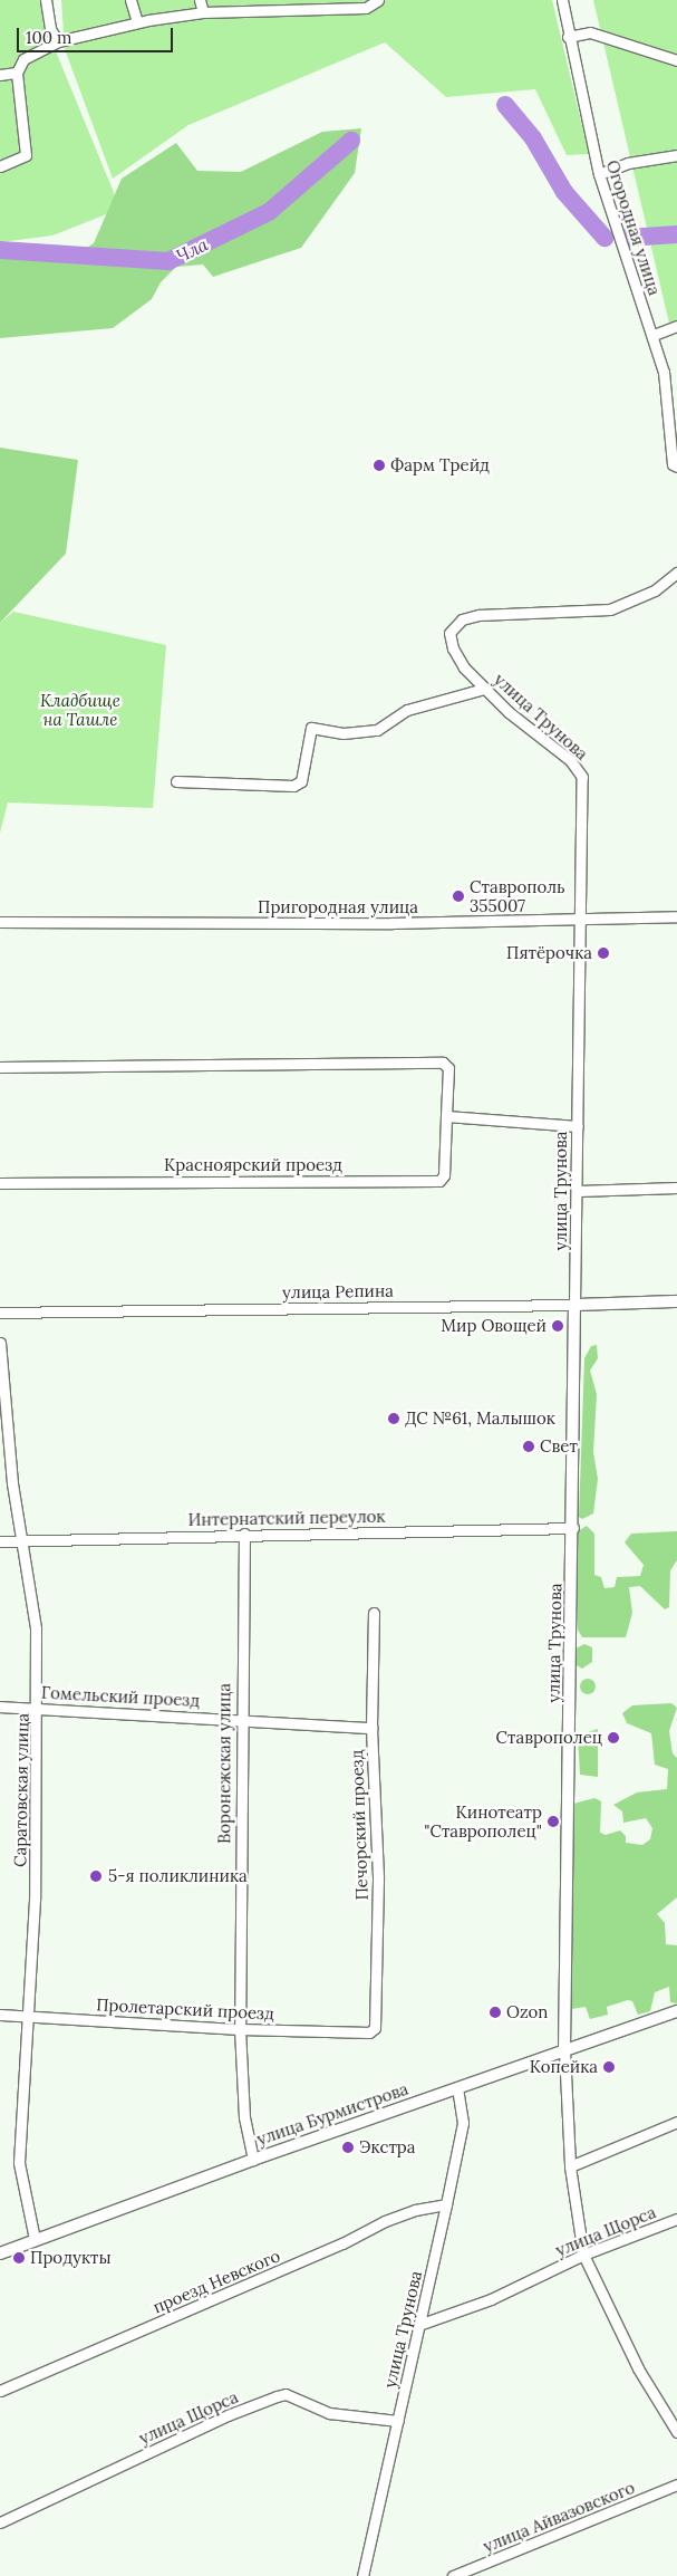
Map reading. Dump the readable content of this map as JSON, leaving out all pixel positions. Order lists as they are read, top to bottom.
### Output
{
  "streets": {
    "street": [
      "Огородная улица",
      "улица Трунова",
      "Пригородная улица",
      "Красноярский проезд",
      "улица Репина",
      "Интернатский переулок",
      "Гомельский проезд",
      "Воронежская улица",
      "Саратовская улица",
      "Печорский проезд",
      "Пролетарский проезд",
      "улица Бурмистрова",
      "улица Щорса",
      "проезд Невского",
      "улица Айвазовского"
    ]
  },
  "crossings": [
    ["улица Трунова", "Пригородная улица"],
    ["улица Трунова", "улица Репина"],
    ["улица Трунова", "Интернатский переулок"],
    ["улица Трунова", "улица Бурмистрова"],
    ["улица Трунова", "улица Щорса"],
    ["улица Трунова", "проезд Невского"],
    ["Интернатский переулок", "Воронежская улица"],
    ["Интернатский переулок", "Саратовская улица"],
    ["Гомельский проезд", "Воронежская улица"],
    ["Гомельский проезд", "Саратовская улица"],
    ["Гомельский проезд", "Печорский проезд"],
    ["Воронежская улица", "Пролетарский проезд"],
    ["Воронежская улица", "улица Бурмистрова"],
    ["Саратовская улица", "Пролетарский проезд"],
    ["Саратовская улица", "улица Бурмистрова"],
    ["Печорский проезд", "Пролетарский проезд"]
  ],
  "water": ["Чла"],
  "parks": ["Кладбище на Ташле"],
  "places": [
    "Фарм Трейд",
    "Ставрополь 355007",
    "Пятёрочка",
    "Мир Овощей",
    "ДС №61, Малышок",
    "Свет",
    "Ставрополец",
    "Кинотеатр \"Ставрополец\"",
    "5-я поликлиника",
    "Ozon",
    "Копейка",
    "Экстра",
    "Продукты"
  ],
  "scale_bar": "100 m"
}
